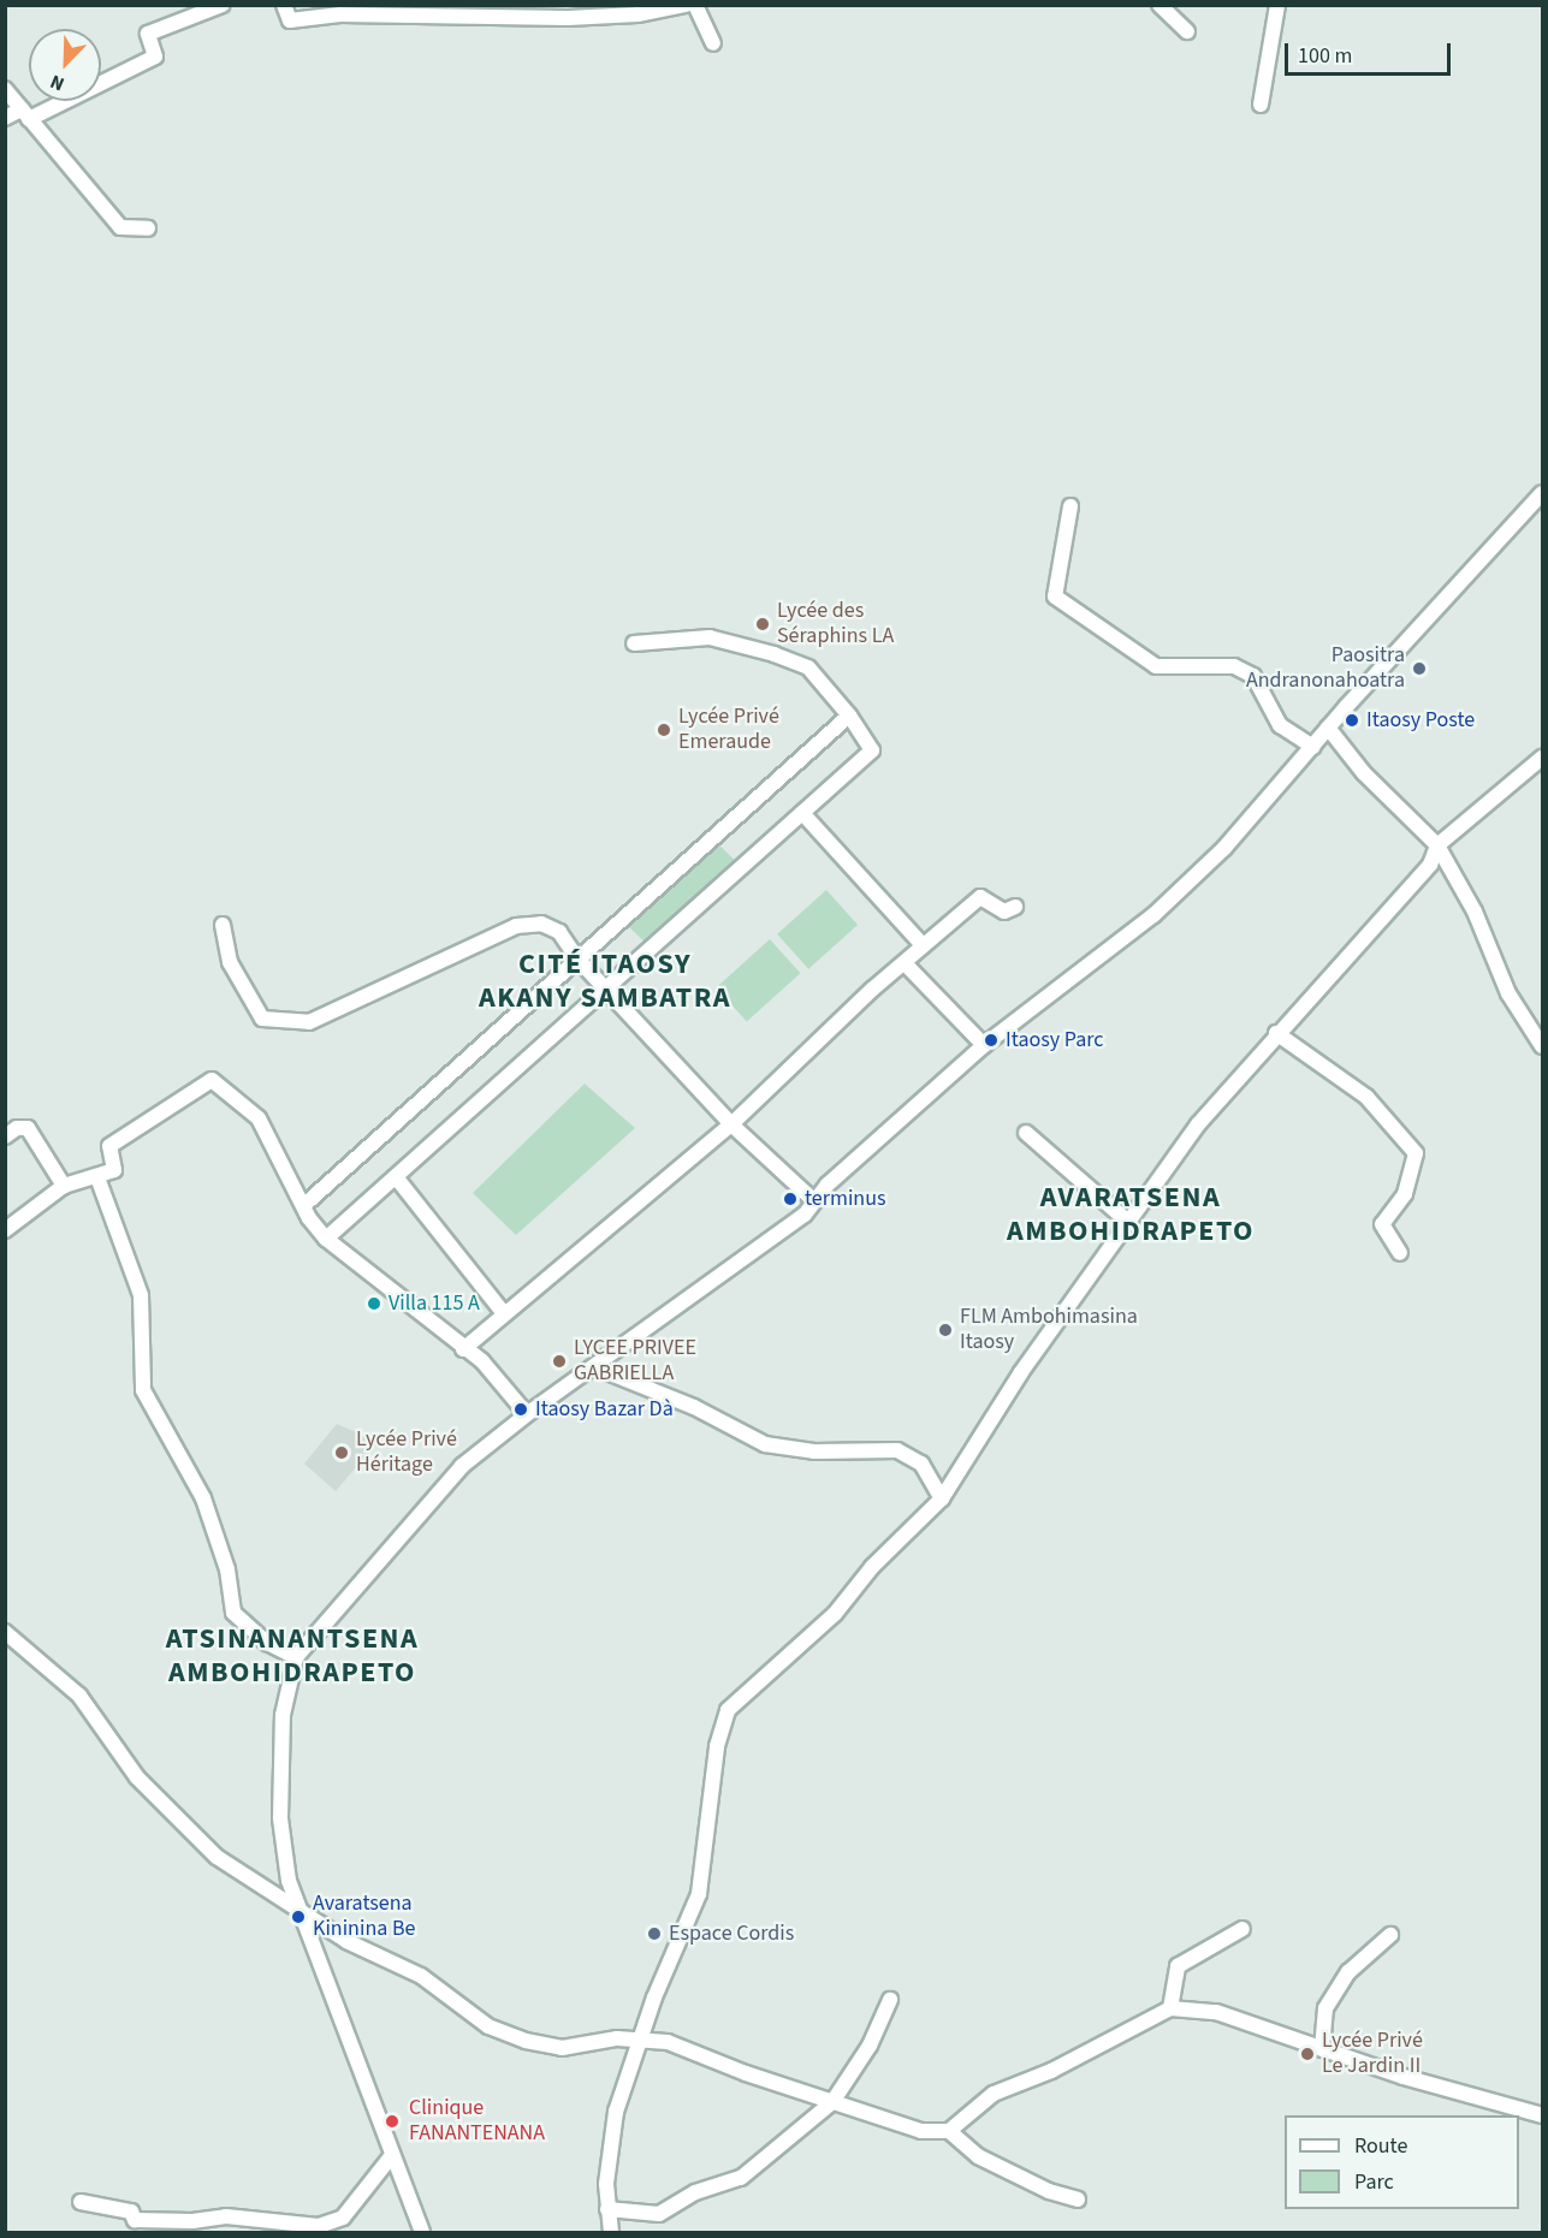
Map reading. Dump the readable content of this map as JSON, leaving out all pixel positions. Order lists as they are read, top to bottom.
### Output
{
  "districts": ["CITÉ ITAOSY AKANY SAMBATRA", "AVARATSENA AMBOHIDRAPETO", "ATSINANANTSENA AMBOHIDRAPETO"],
  "places": [
    "Lycée des Séraphins LA",
    "Paositra Andranonahoatra",
    "Itaosy Poste",
    "Lycée Privé Emeraude",
    "Itaosy Parc",
    "terminus",
    "Villa 115 A",
    "FLM Ambohimasina Itaosy",
    "LYCEE PRIVEE GABRIELLA",
    "Itaosy Bazar Dà",
    "Lycée Privé Héritage",
    "Avaratsena Kininina Be",
    "Espace Cordis",
    "Lycée Privé Le Jardin II",
    "Clinique FANANTENANA"
  ],
  "legend": ["Route", "Parc"],
  "scale_bar": "100 m",
  "north": "bottom left"
}
